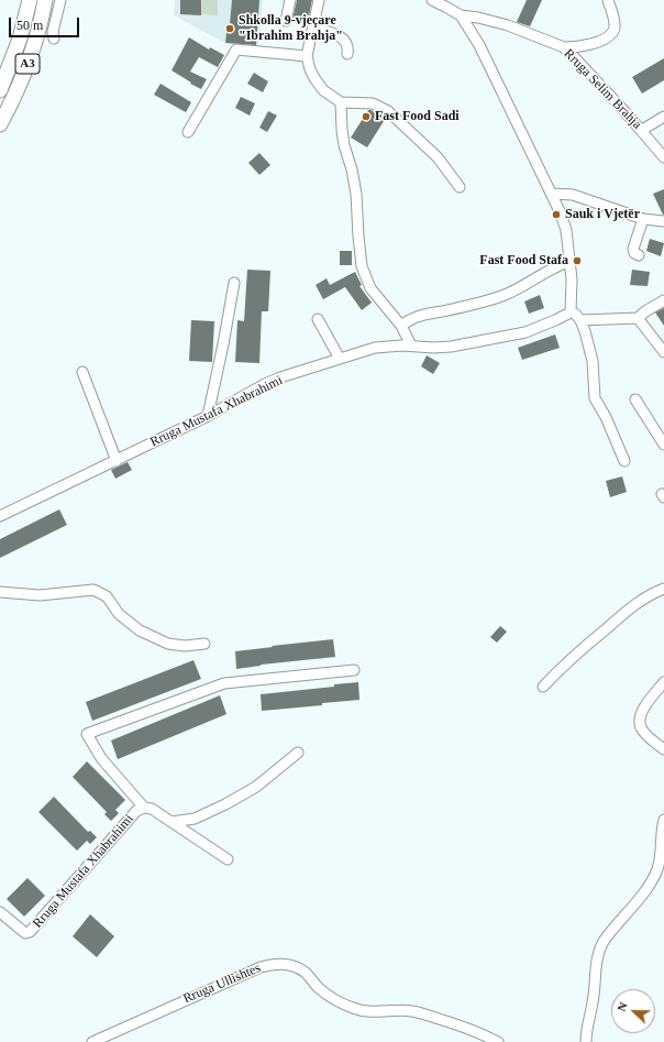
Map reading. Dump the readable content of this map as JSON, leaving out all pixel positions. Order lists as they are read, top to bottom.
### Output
{
  "streets": {
    "highway": ["A3"],
    "street": ["Rruga Selim Brahja", "Rruga Mustafa Xhabrahimi", "Rruga Ullishtes"]
  },
  "places": [
    "Shkolla 9-vjeçare \"Ibrahim Brahja\"",
    "Fast Food Sadi",
    "Sauk i Vjetër",
    "Fast Food Stafa"
  ],
  "scale_bar": "50 m",
  "north": "left"
}
